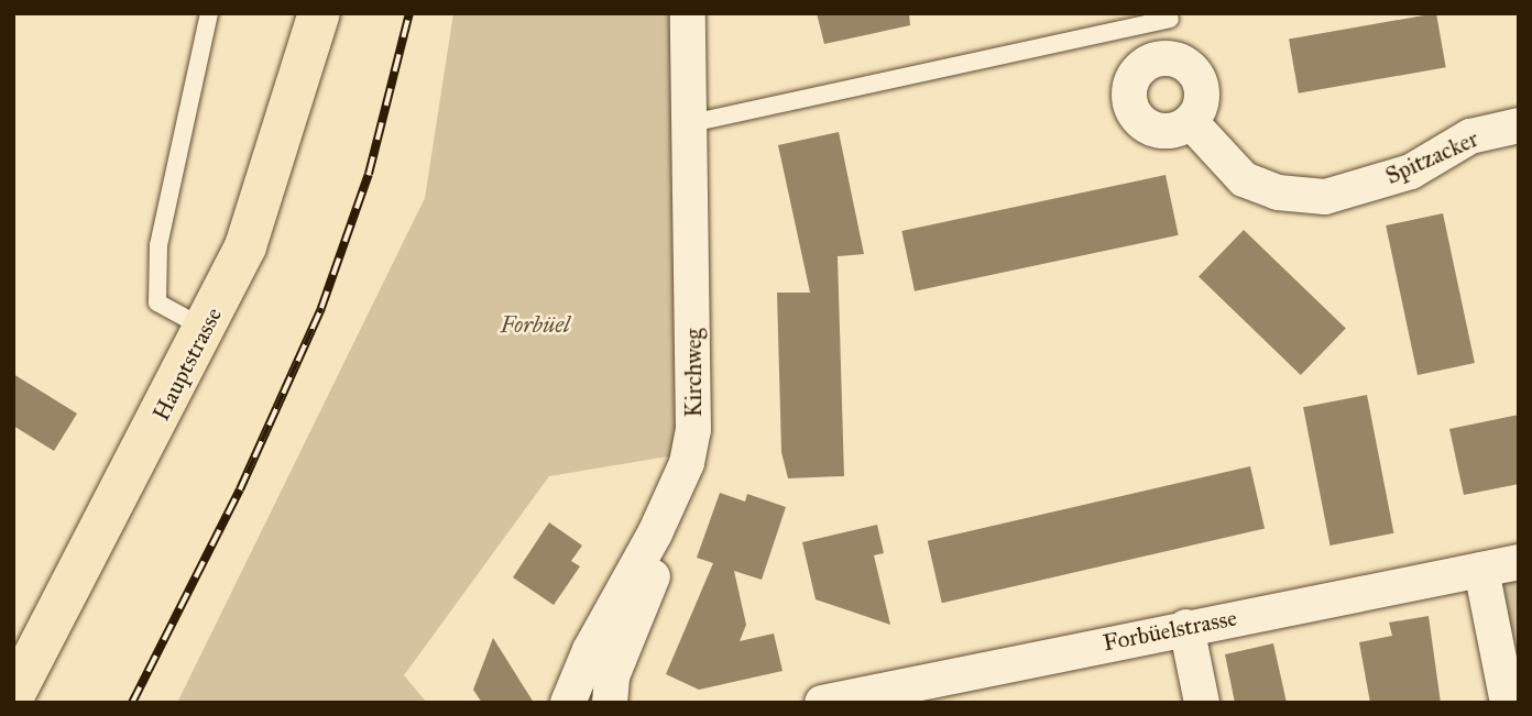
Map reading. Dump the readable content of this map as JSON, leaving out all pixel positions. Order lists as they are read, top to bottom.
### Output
{
  "streets": {
    "main road": ["Hauptstrasse"],
    "street": ["Spitzacker", "Kirchweg", "Forbüelstrasse"]
  },
  "parks": ["Forbüel"]
}
